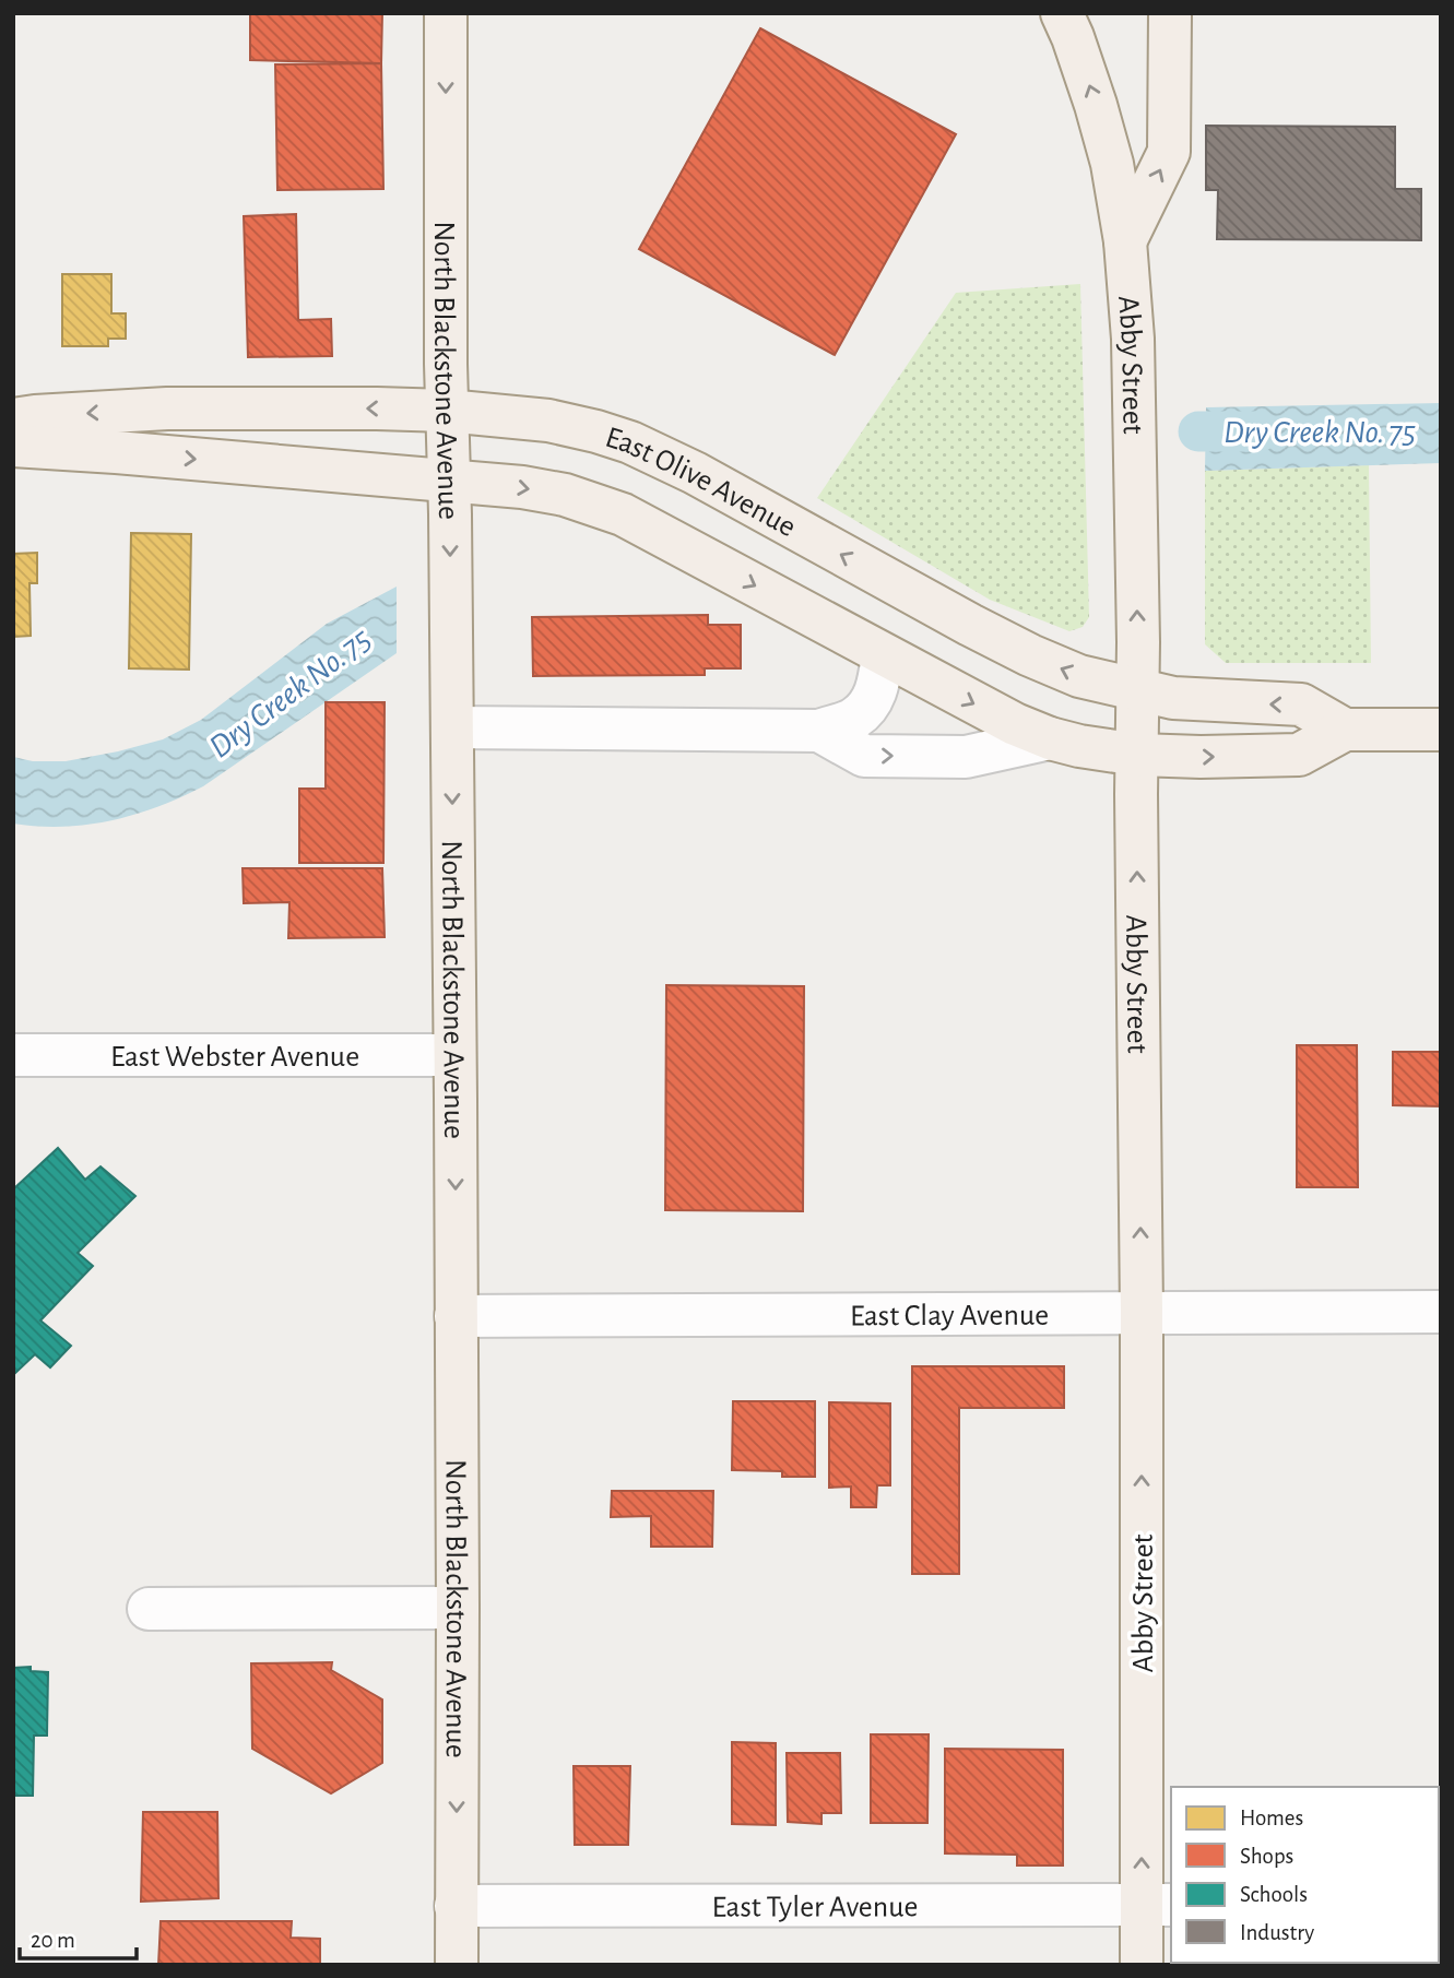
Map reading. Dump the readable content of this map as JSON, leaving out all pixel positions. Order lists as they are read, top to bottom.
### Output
{
  "streets": {
    "main road": ["Abby Street", "North Blackstone Avenue", "East Olive Avenue"],
    "street": ["East Webster Avenue", "East Clay Avenue", "East Tyler Avenue"]
  },
  "crossings": [
    ["Abby Street", "East Olive Avenue"],
    ["Abby Street", "East Clay Avenue"],
    ["Abby Street", "East Tyler Avenue"],
    ["North Blackstone Avenue", "East Olive Avenue"],
    ["North Blackstone Avenue", "East Webster Avenue"],
    ["North Blackstone Avenue", "East Clay Avenue"],
    ["North Blackstone Avenue", "East Tyler Avenue"]
  ],
  "one_way": ["Abby Street", "North Blackstone Avenue"],
  "water": ["Dry Creek No. 75"],
  "legend": [
    "Homes",
    "Shops",
    "Schools",
    "Industry"
  ],
  "scale_bar": "20 m"
}
